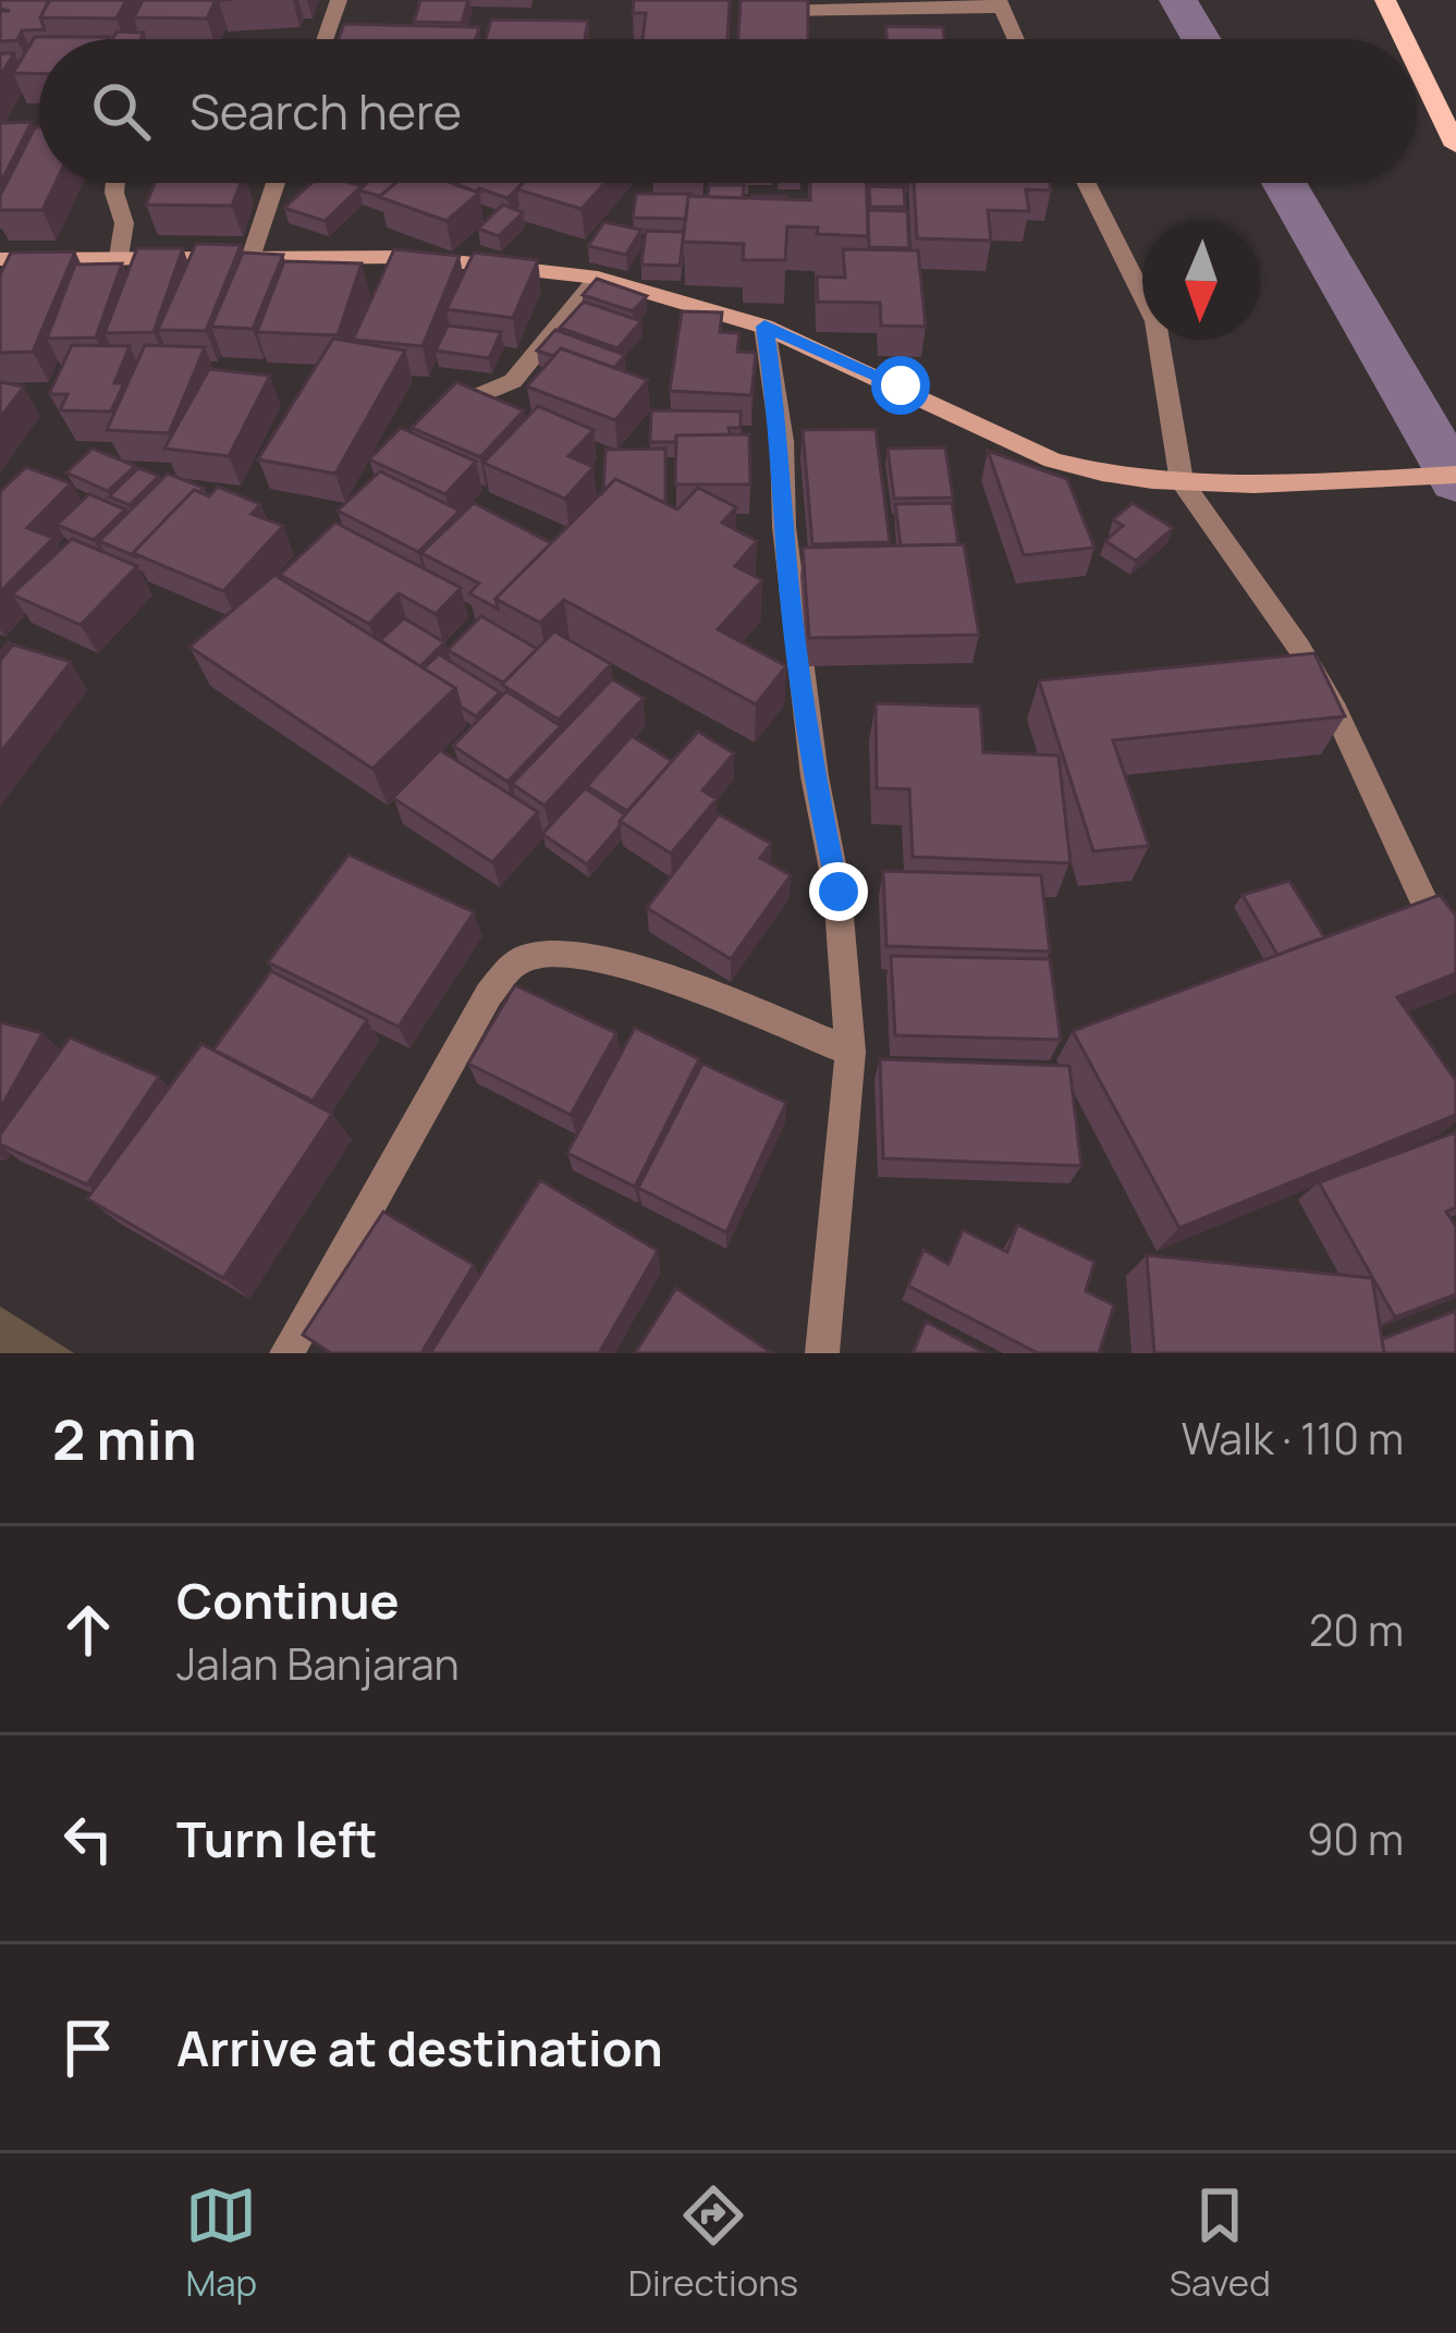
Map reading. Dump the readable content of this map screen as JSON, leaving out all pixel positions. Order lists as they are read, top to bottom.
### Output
{
  "north": "bottom",
  "page": {
    "search": "Search here",
    "heading": ["2 min", "Walk · 110 m"],
    "list": [
      ["Continue", "Jalan Banjaran", "20 m"],
      ["Turn left", "90 m"],
      "Arrive at destination"
    ],
    "nav": ["Map", "Directions", "Saved"]
  }
}
